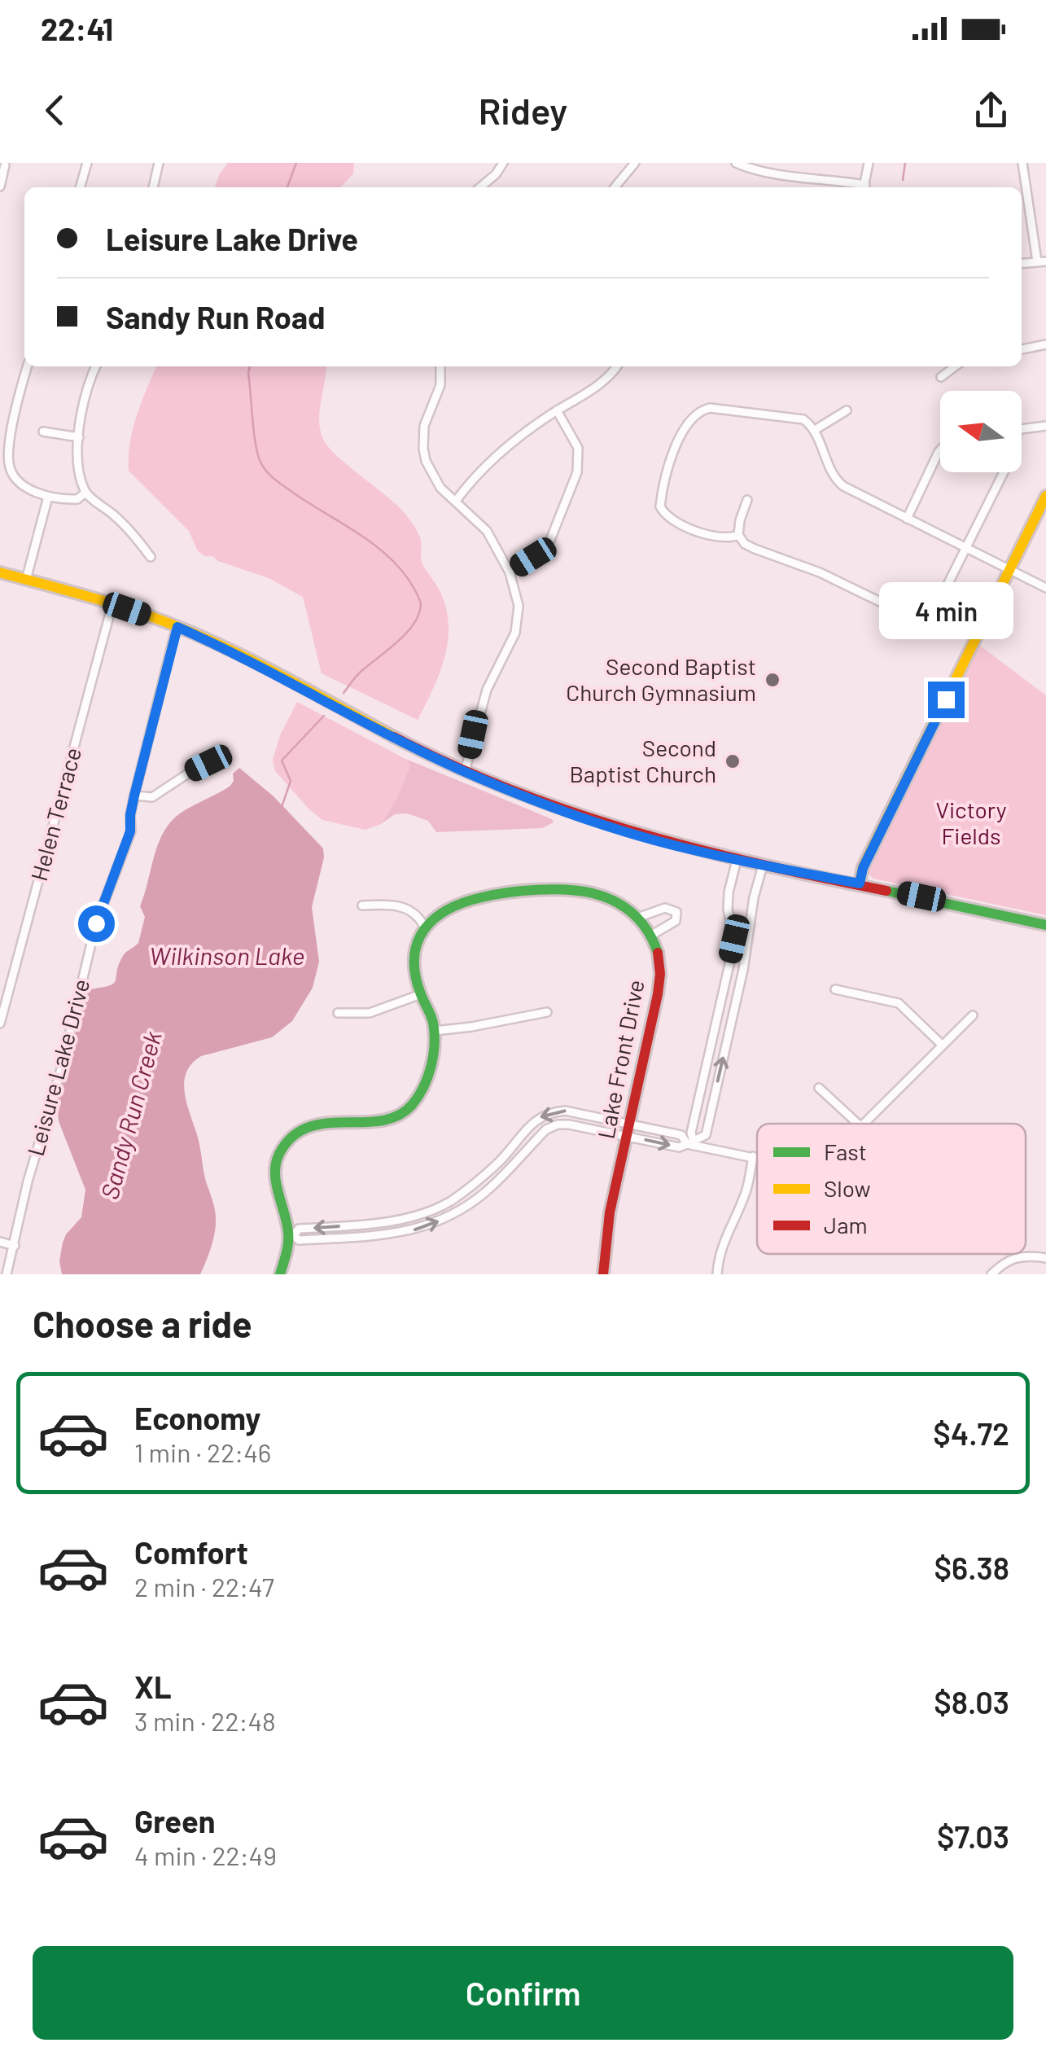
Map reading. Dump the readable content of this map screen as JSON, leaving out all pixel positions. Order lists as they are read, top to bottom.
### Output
{
  "streets": {
    "street": ["Helen Terrace", "Lake Front Drive", "Leisure Lake Drive"]
  },
  "water": ["Wilkinson Lake", "Sandy Run Creek"],
  "parks": ["Victory Fields"],
  "places": ["Second Baptist Church Gymnasium", "Second Baptist Church"],
  "legend": ["Fast", "Slow", "Jam"],
  "north": "left",
  "page": {
    "status": "22:41",
    "header": "Ridey",
    "banner": ["Leisure Lake Drive", "Sandy Run Road"],
    "bubble": "4 min",
    "heading": "Choose a ride",
    "list": [
      {
        "name": "Economy",
        "note": "1 min · 22:46",
        "value": "$4.72"
      },
      {
        "name": "Comfort",
        "note": "2 min · 22:47",
        "value": "$6.38"
      },
      {
        "name": "XL",
        "note": "3 min · 22:48",
        "value": "$8.03"
      },
      {
        "name": "Green",
        "note": "4 min · 22:49",
        "value": "$7.03"
      }
    ],
    "buttons": "Confirm"
  }
}
